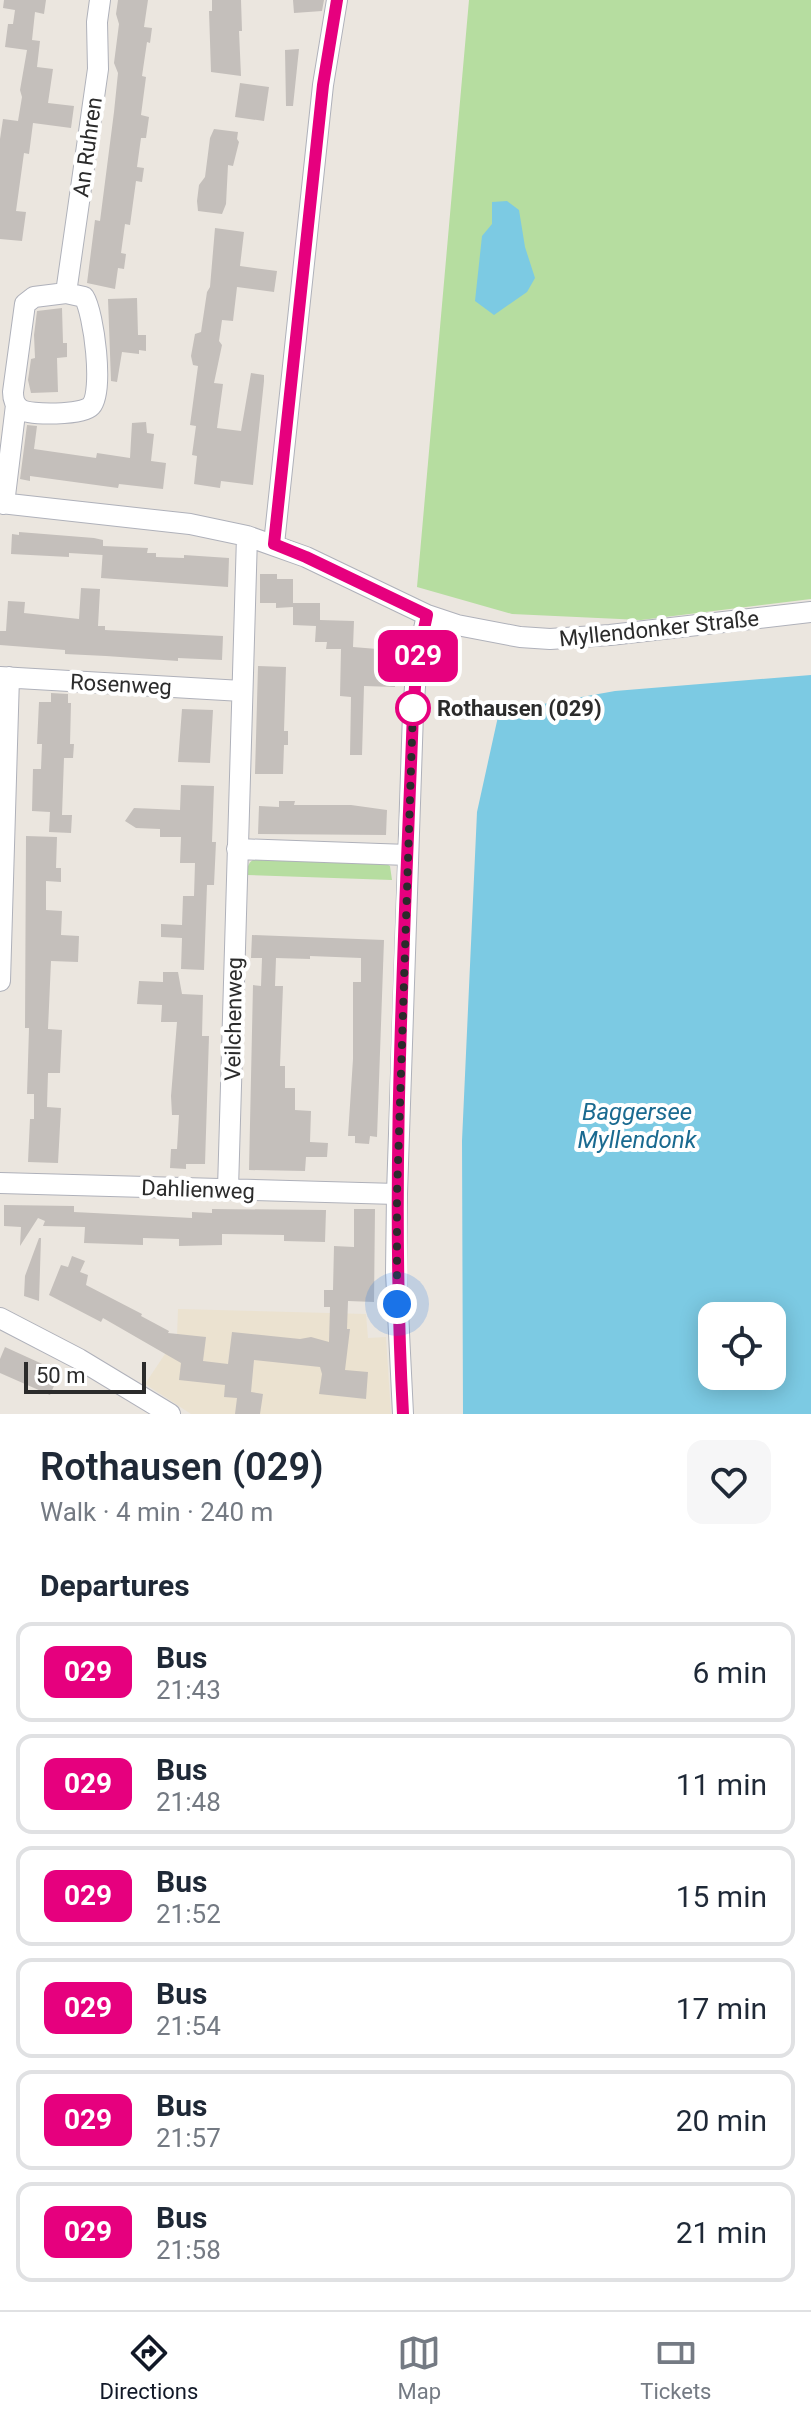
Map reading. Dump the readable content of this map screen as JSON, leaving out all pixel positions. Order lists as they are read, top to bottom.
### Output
{
  "streets": {
    "street": [
      "An Ruhren",
      "Myllendonker Straße",
      "Rosenweg",
      "Veilchenweg",
      "Dahlienweg"
    ]
  },
  "crossings": [
    ["Myllendonker Straße", "Veilchenweg"],
    ["Rosenweg", "Veilchenweg"],
    ["Veilchenweg", "Dahlienweg"]
  ],
  "water": ["Baggersee Myllendonk"],
  "places": ["Rothausen (029)"],
  "lines": ["bus line 029"],
  "scale_bar": "50 m",
  "page": {
    "on_map": "029",
    "scale": "50 m",
    "heading": [
      ["Rothausen (029)", "Walk · 4 min · 240 m"],
      "Departures"
    ],
    "list": [
      {
        "mark": "029",
        "name": "Bus",
        "note": "21:43",
        "value": "6 min"
      },
      {
        "mark": "029",
        "name": "Bus",
        "note": "21:48",
        "value": "11 min"
      },
      {
        "mark": "029",
        "name": "Bus",
        "note": "21:52",
        "value": "15 min"
      },
      {
        "mark": "029",
        "name": "Bus",
        "note": "21:54",
        "value": "17 min"
      },
      {
        "mark": "029",
        "name": "Bus",
        "note": "21:57",
        "value": "20 min"
      },
      {
        "mark": "029",
        "name": "Bus",
        "note": "21:58",
        "value": "21 min"
      }
    ],
    "tabs": ["Directions", "Map", "Tickets"]
  }
}
